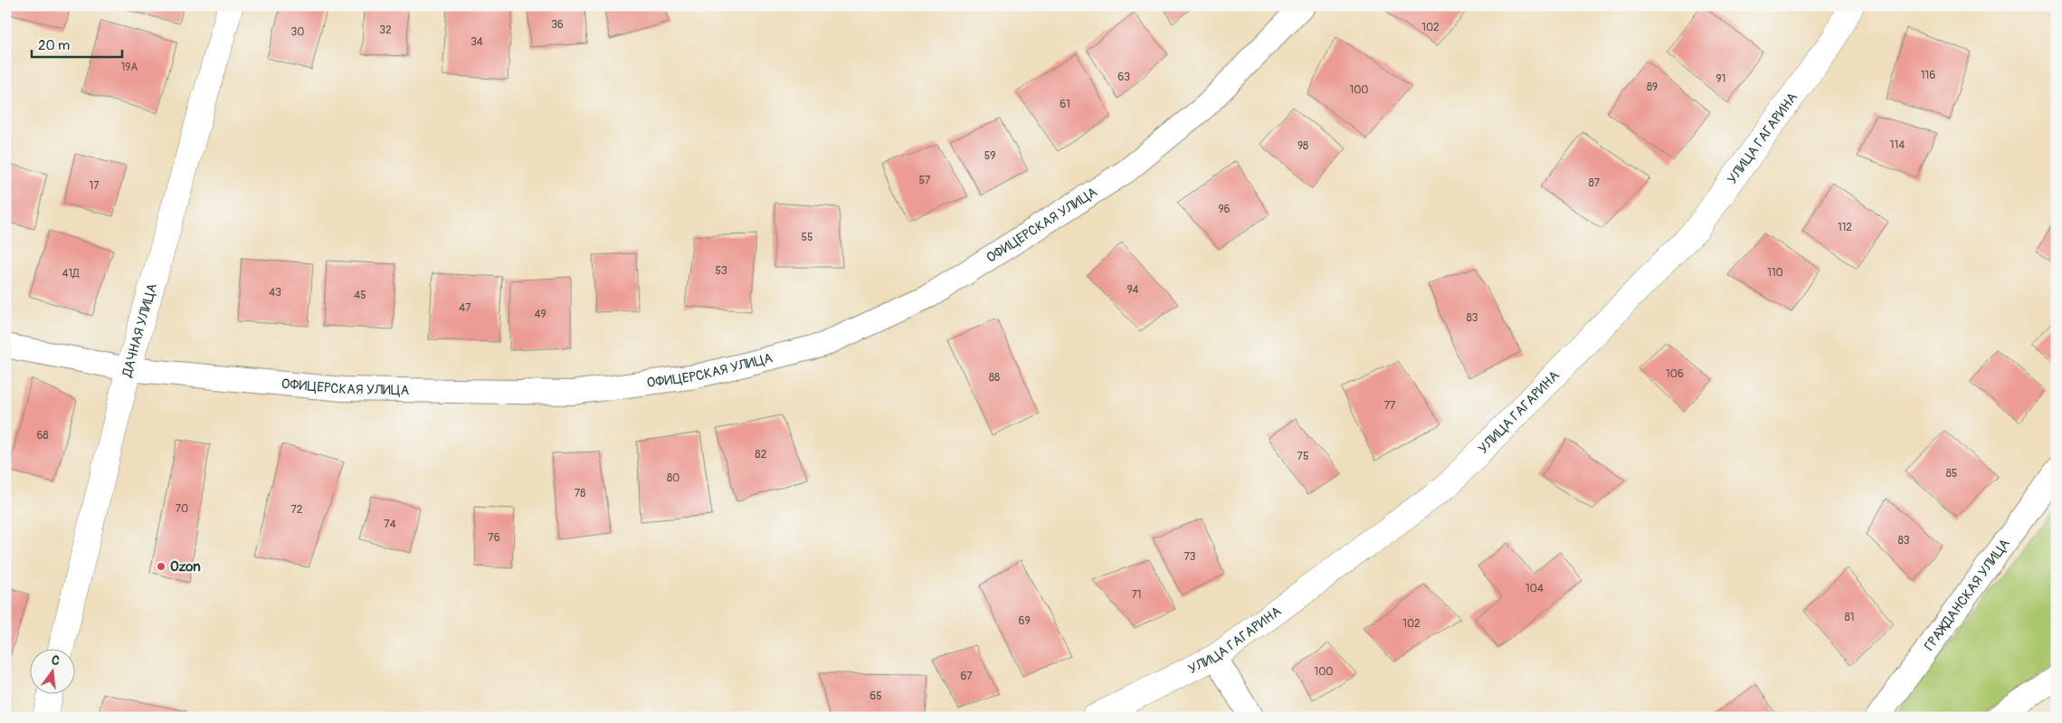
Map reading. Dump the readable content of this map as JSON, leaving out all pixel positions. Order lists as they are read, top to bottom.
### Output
{
  "streets": {
    "main road": ["УЛИЦА ГАГАРИНА", "ДАЧНАЯ УЛИЦА"],
    "street": ["ОФИЦЕРСКАЯ УЛИЦА", "ГРАЖДАНСКАЯ УЛИЦА"]
  },
  "crossings": [
    ["ОФИЦЕРСКАЯ УЛИЦА", "ДАЧНАЯ УЛИЦА"]
  ],
  "places": ["Ozon"],
  "house_numbers": [
    "36",
    "102",
    "32",
    "30",
    "34",
    "19А",
    "116",
    "63",
    "91",
    "89",
    "100",
    "61",
    "114",
    "98",
    "59",
    "57",
    "87",
    "17",
    "96",
    "112",
    "55",
    "53",
    "110",
    "41Д",
    "94",
    "43",
    "45",
    "47",
    "49",
    "83",
    "106",
    "88",
    "77",
    "68",
    "82",
    "75",
    "85",
    "80",
    "78",
    "70",
    "72",
    "74",
    "76",
    "83",
    "73",
    "104",
    "71",
    "81",
    "69",
    "102",
    "100",
    "67",
    "65"
  ],
  "scale_bar": "20 m",
  "north": "top"
}
